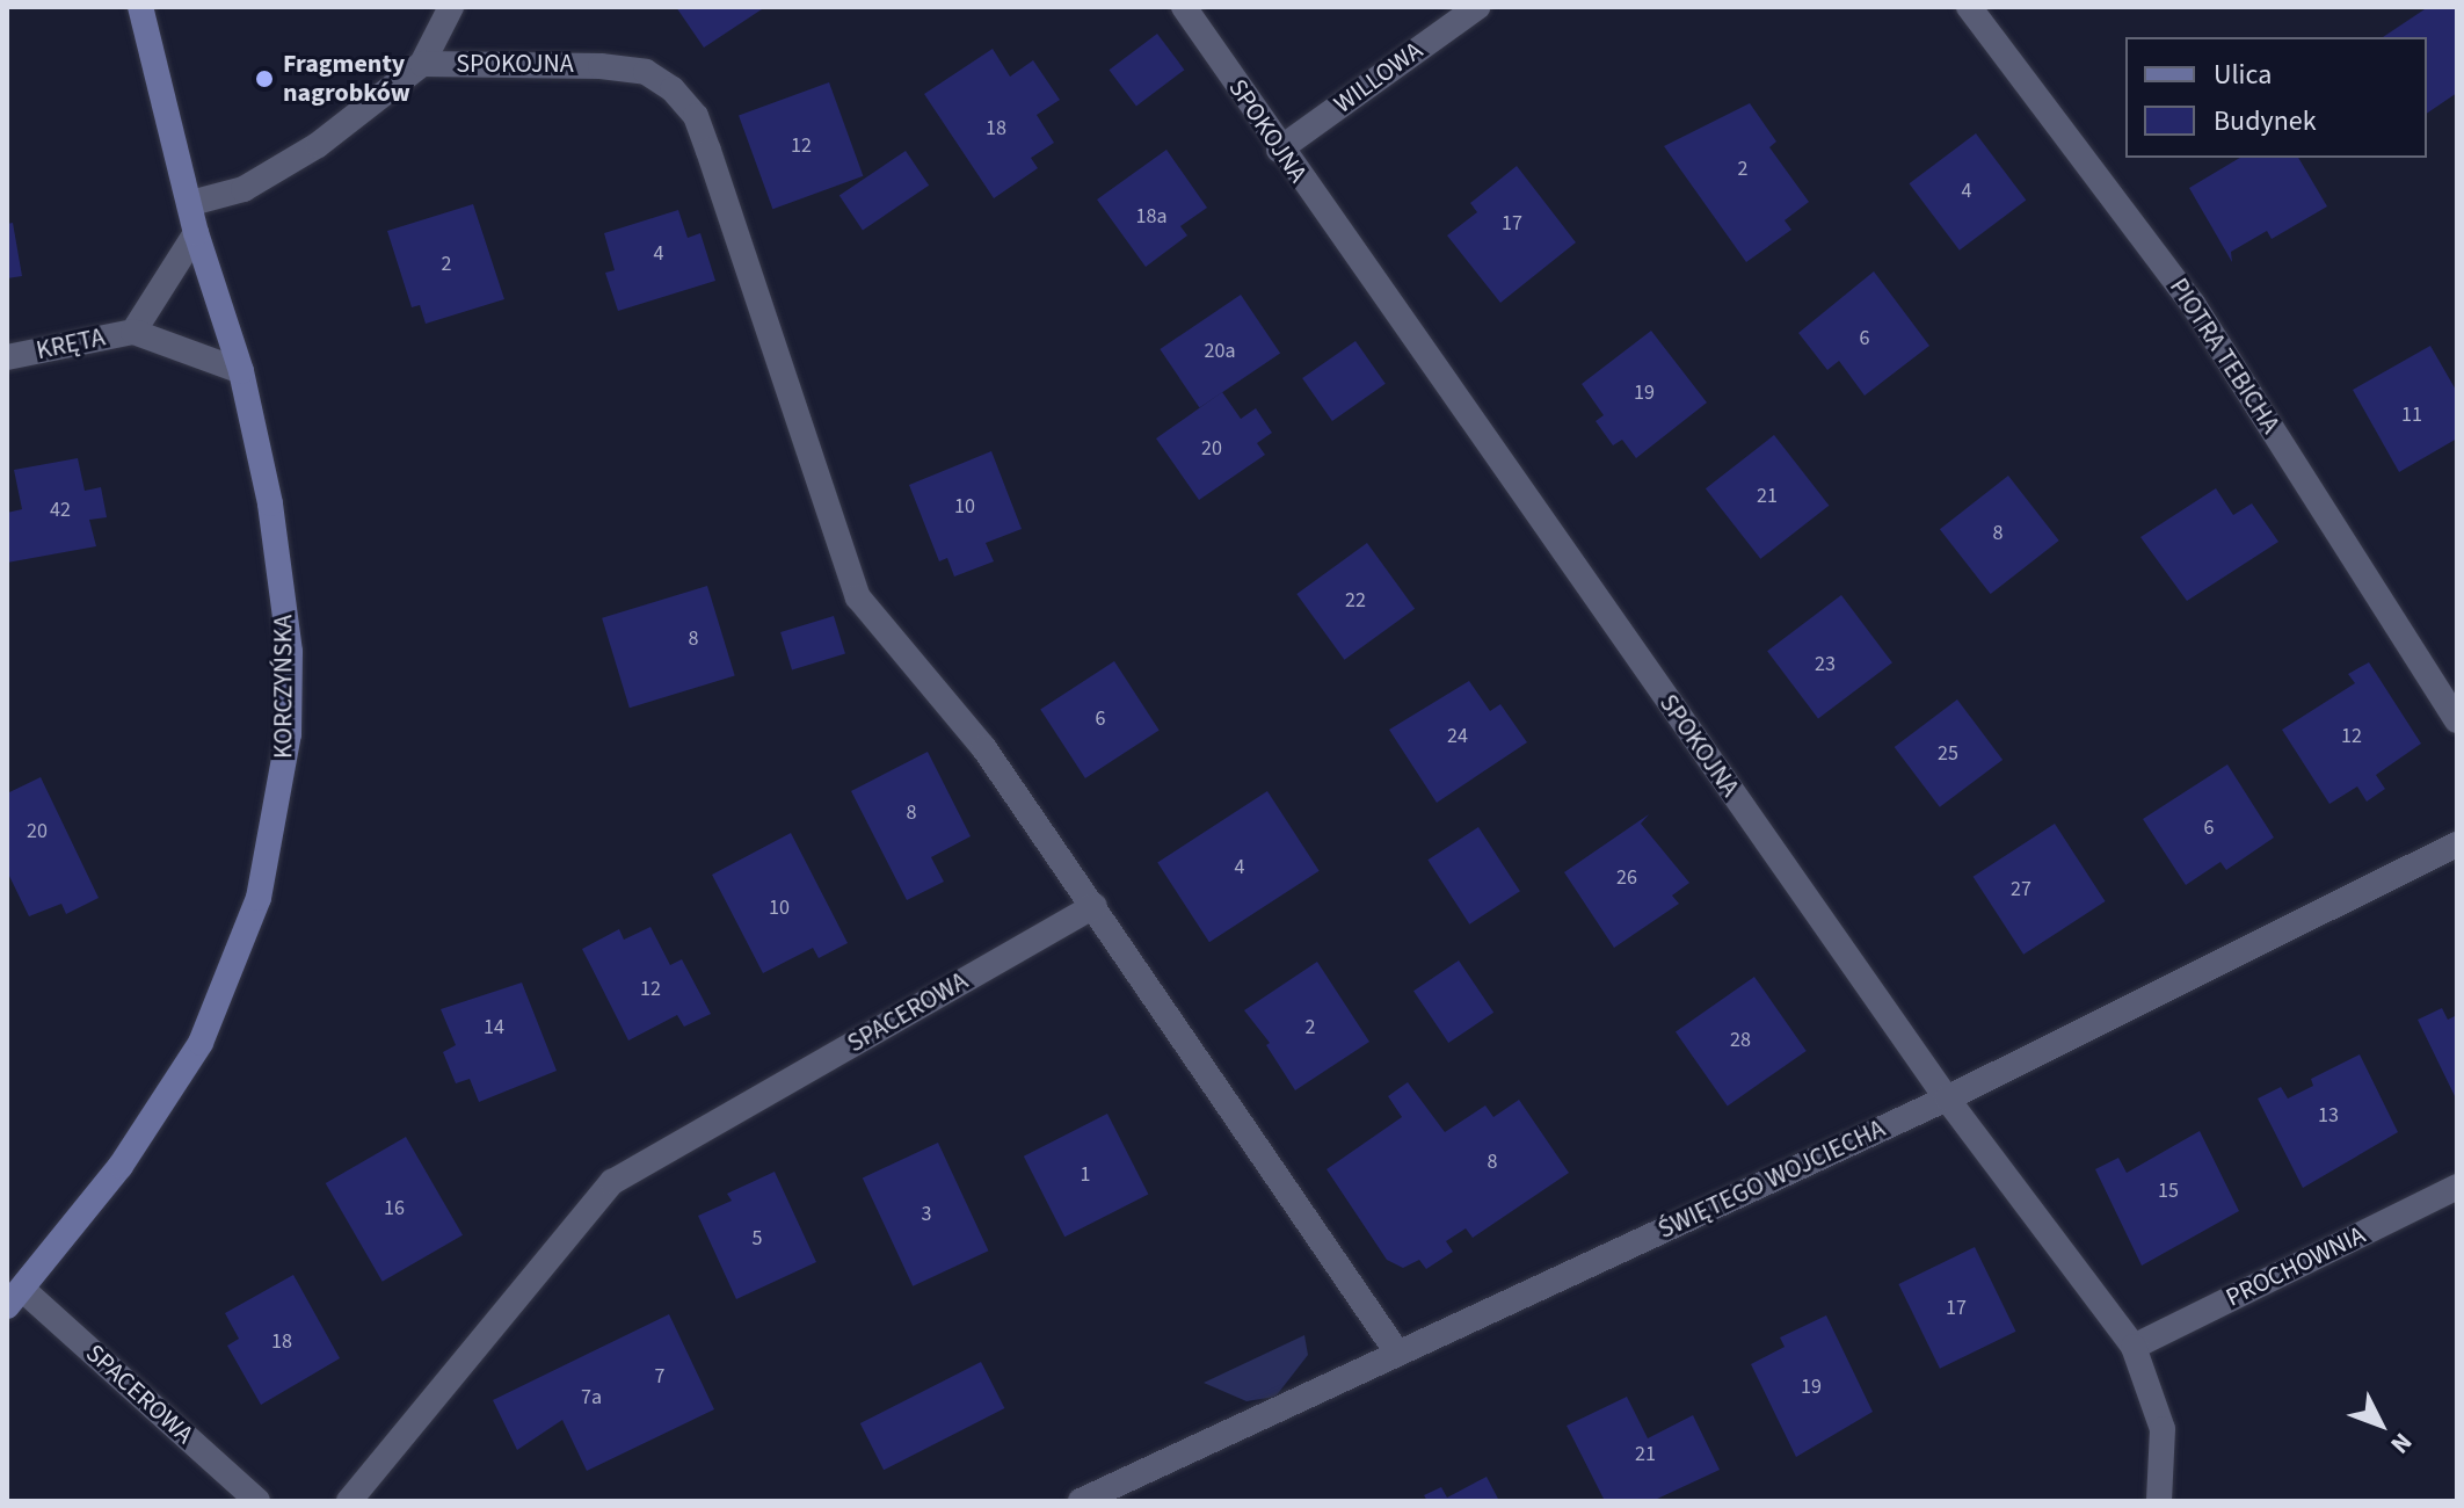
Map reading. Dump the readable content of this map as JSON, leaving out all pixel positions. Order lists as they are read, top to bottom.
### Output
{
  "streets": {
    "main road": ["KORCZYŃSKA"],
    "street": [
      "SPOKOJNA",
      "WILLOWA",
      "KRĘTA",
      "PIOTRA TEBICHA",
      "SPACEROWA",
      "ŚWIĘTEGO WOJCIECHA",
      "PROCHOWNIA"
    ]
  },
  "crossings": [
    ["SPOKOJNA", "WILLOWA"],
    ["SPOKOJNA", "KORCZYŃSKA"],
    ["SPOKOJNA", "SPACEROWA"],
    ["SPOKOJNA", "ŚWIĘTEGO WOJCIECHA"],
    ["SPOKOJNA", "PROCHOWNIA"],
    ["KRĘTA", "KORCZYŃSKA"],
    ["KORCZYŃSKA", "SPACEROWA"]
  ],
  "places": ["Fragmenty nagrobków"],
  "house_numbers": [
    "18",
    "12",
    "2",
    "4",
    "18a",
    "17",
    "4",
    "2",
    "6",
    "20a",
    "19",
    "11",
    "20",
    "21",
    "10",
    "42",
    "8",
    "22",
    "8",
    "23",
    "6",
    "24",
    "12",
    "25",
    "8",
    "6",
    "20",
    "4",
    "26",
    "27",
    "10",
    "12",
    "14",
    "2",
    "28",
    "13",
    "8",
    "1",
    "15",
    "16",
    "3",
    "5",
    "17",
    "18",
    "7",
    "19",
    "7a",
    "21"
  ],
  "legend": ["Ulica", "Budynek"],
  "north": "bottom right"
}
